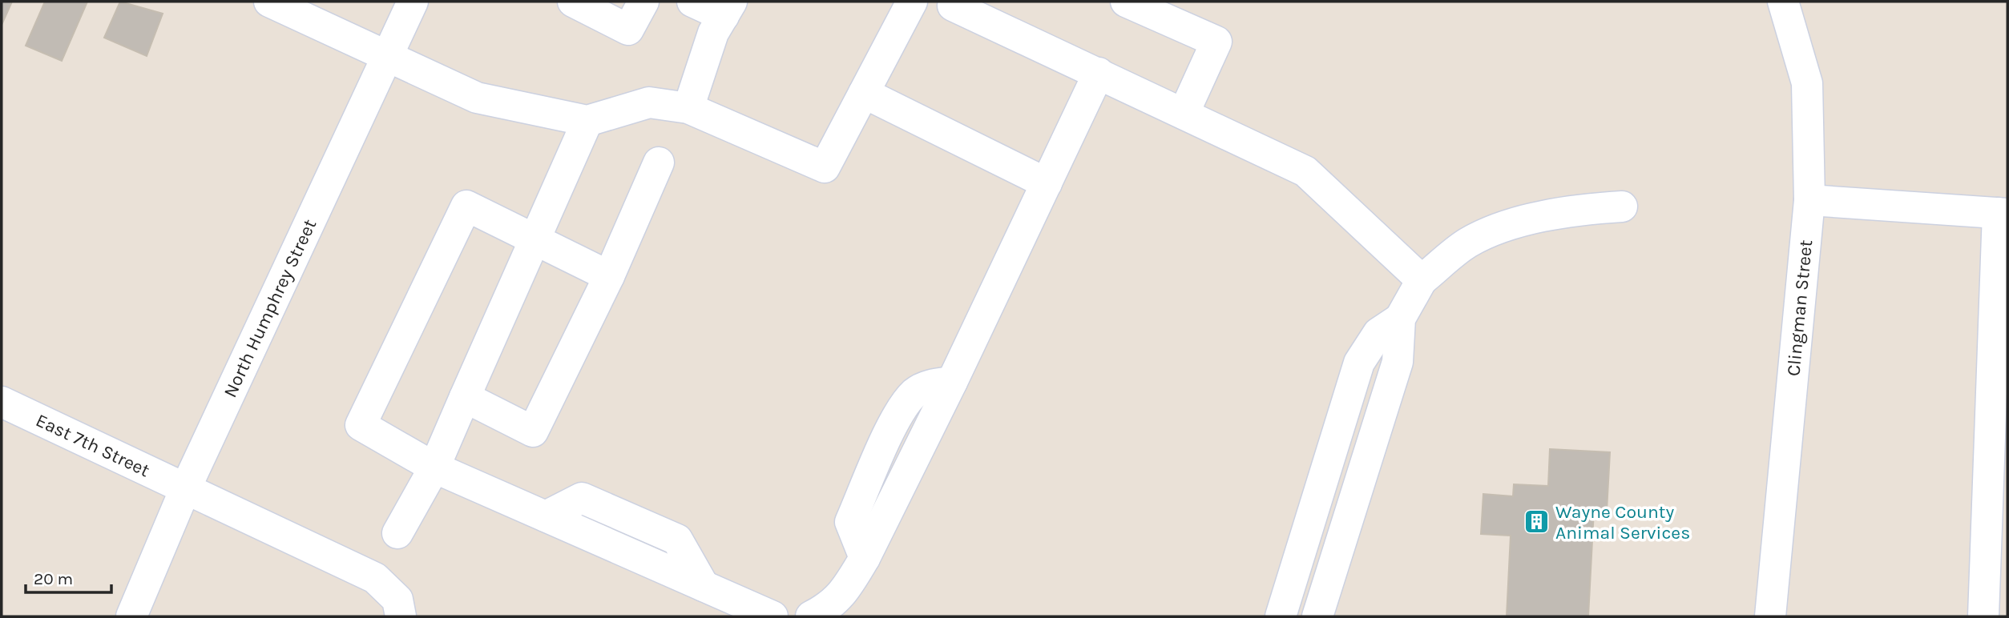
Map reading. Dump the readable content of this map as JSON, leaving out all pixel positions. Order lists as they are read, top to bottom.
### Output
{
  "streets": {
    "street": ["North Humphrey Street", "Clingman Street", "East 7th Street"]
  },
  "crossings": [
    ["North Humphrey Street", "East 7th Street"]
  ],
  "places": {
    "building": ["Wayne County Animal Services"]
  },
  "scale_bar": "20 m"
}
